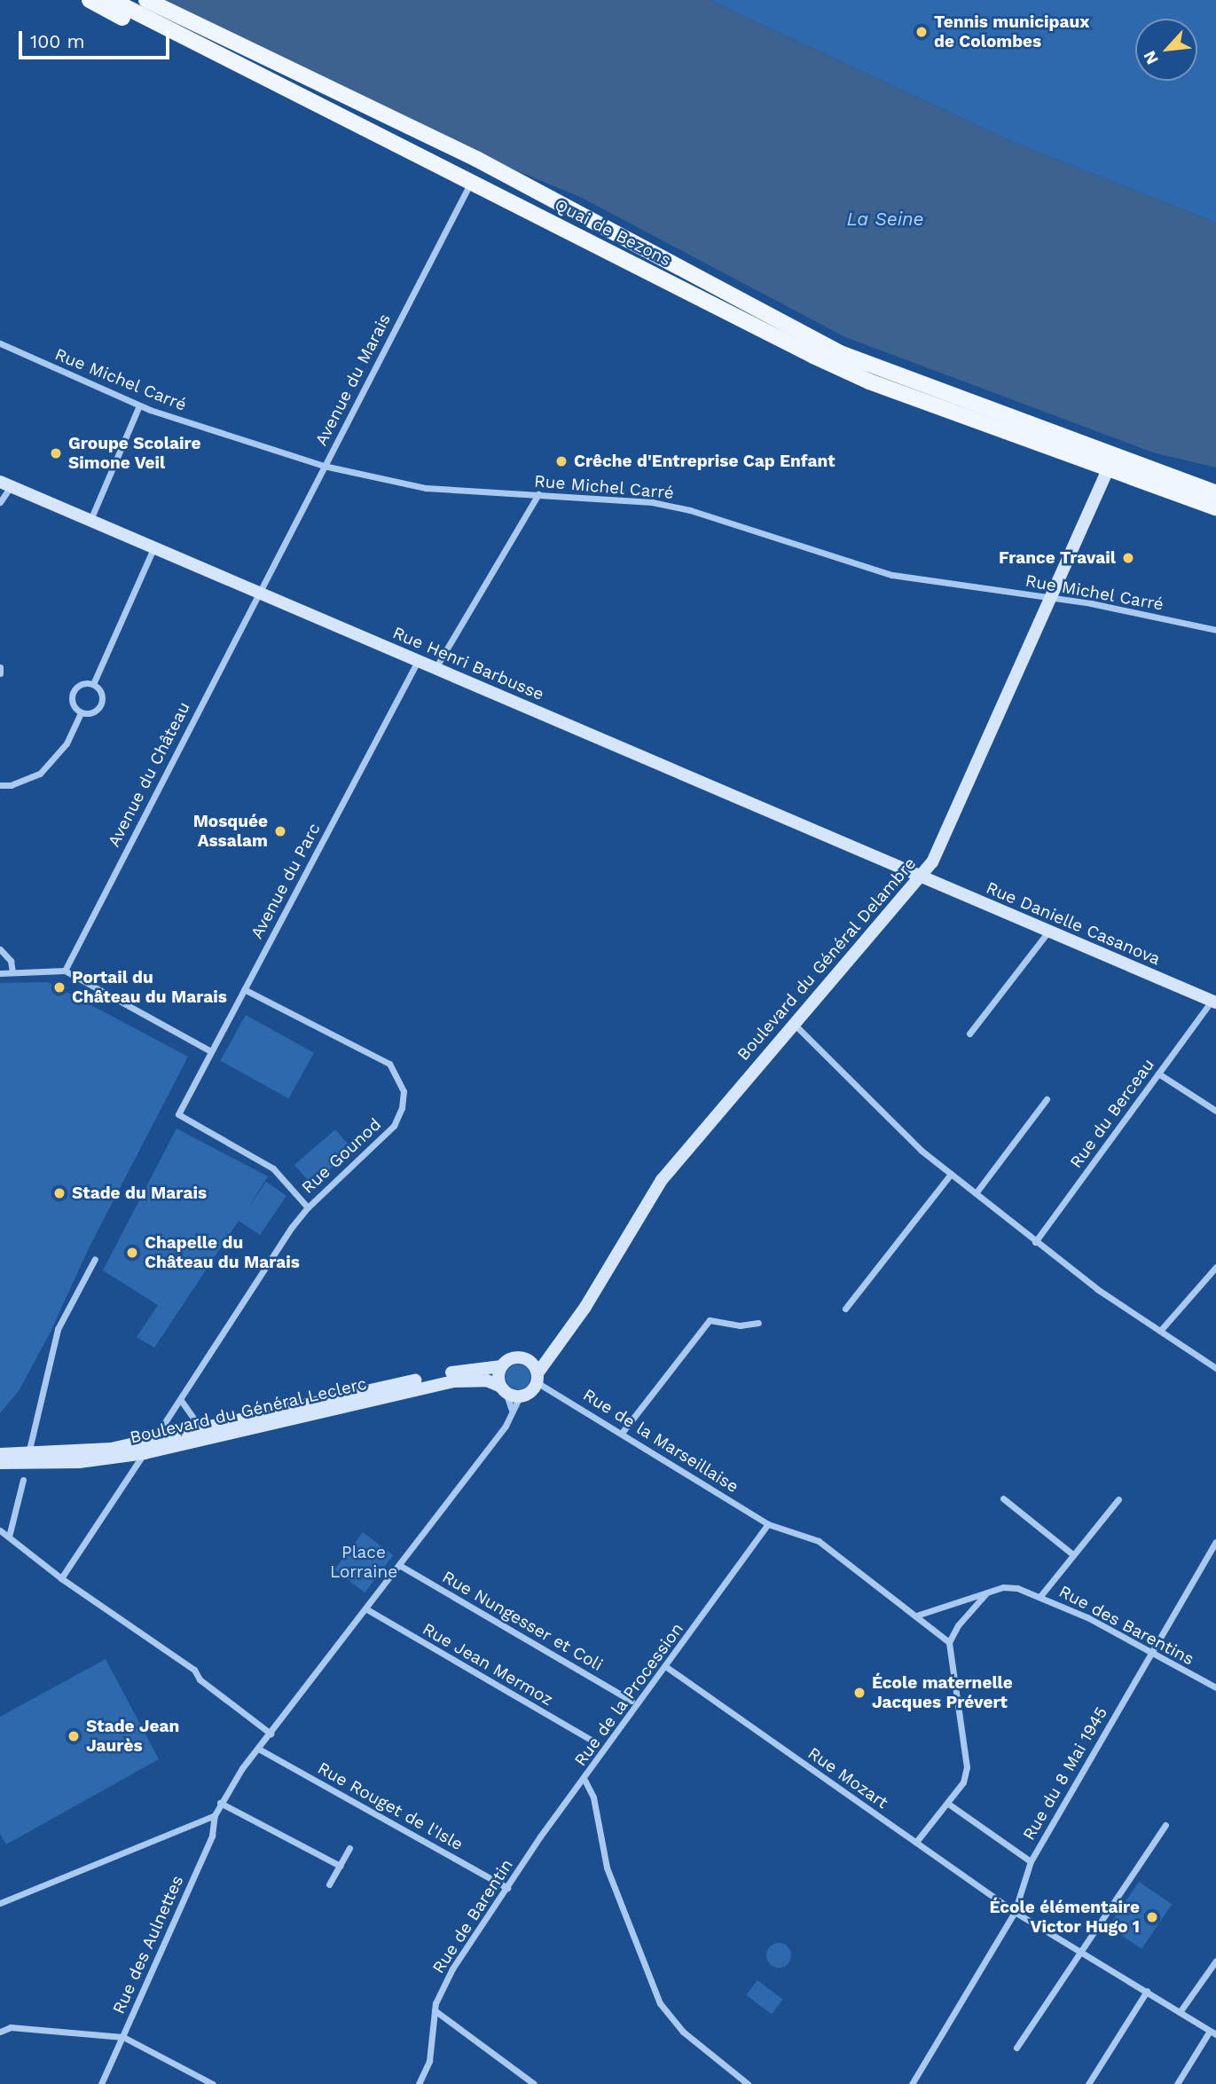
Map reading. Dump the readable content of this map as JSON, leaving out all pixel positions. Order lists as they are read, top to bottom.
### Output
{
  "streets": {
    "main road": ["Quai de Bezons"],
    "street": [
      "Rue Michel Carré",
      "Avenue du Marais",
      "Rue Henri Barbusse",
      "Avenue du Château",
      "Avenue du Parc",
      "Rue Danielle Casanova",
      "Boulevard du Général Delambre",
      "Rue du Berceau",
      "Rue Gounod",
      "Boulevard du Général Leclerc",
      "Rue de la Marseillaise",
      "Rue Nungesser et Coli",
      "Rue des Barentins",
      "Rue Jean Mermoz",
      "Rue de la Procession",
      "Rue du 8 Mai 1945",
      "Rue Mozart",
      "Rue Rouget de l'Isle",
      "Rue de Barentin",
      "Rue des Aulnettes"
    ]
  },
  "crossings": [
    ["Quai de Bezons", "Avenue du Marais"],
    ["Quai de Bezons", "Boulevard du Général Delambre"],
    ["Rue Michel Carré", "Avenue du Marais"],
    ["Rue Michel Carré", "Boulevard du Général Delambre"],
    ["Avenue du Marais", "Rue Henri Barbusse"],
    ["Avenue du Marais", "Avenue du Château"],
    ["Rue Henri Barbusse", "Avenue du Château"],
    ["Rue Henri Barbusse", "Avenue du Parc"],
    ["Rue Henri Barbusse", "Rue Danielle Casanova"],
    ["Rue Henri Barbusse", "Boulevard du Général Delambre"],
    ["Avenue du Parc", "Rue Gounod"],
    ["Rue Danielle Casanova", "Boulevard du Général Delambre"],
    ["Rue Danielle Casanova", "Rue du Berceau"],
    ["Boulevard du Général Delambre", "Boulevard du Général Leclerc"],
    ["Boulevard du Général Delambre", "Rue de la Marseillaise"],
    ["Boulevard du Général Leclerc", "Rue de la Marseillaise"],
    ["Rue de la Marseillaise", "Rue des Barentins"],
    ["Rue de la Marseillaise", "Rue de la Procession"],
    ["Rue Nungesser et Coli", "Rue de la Procession"],
    ["Rue des Barentins", "Rue du 8 Mai 1945"],
    ["Rue de la Procession", "Rue Mozart"],
    ["Rue de la Procession", "Rue de Barentin"],
    ["Rue du 8 Mai 1945", "Rue Mozart"],
    ["Rue Rouget de l'Isle", "Rue de Barentin"]
  ],
  "water": ["La Seine"],
  "parks": ["Place Lorraine"],
  "places": [
    "Tennis municipaux de Colombes",
    "Groupe Scolaire Simone Veil",
    "Crêche d'Entreprise Cap Enfant",
    "France Travail",
    "Mosquée Assalam",
    "Portail du Château du Marais",
    "Stade du Marais",
    "Chapelle du Château du Marais",
    "École maternelle Jacques Prévert",
    "Stade Jean Jaurès",
    "École élémentaire Victor Hugo 1"
  ],
  "scale_bar": "100 m",
  "north": "bottom left"
}
